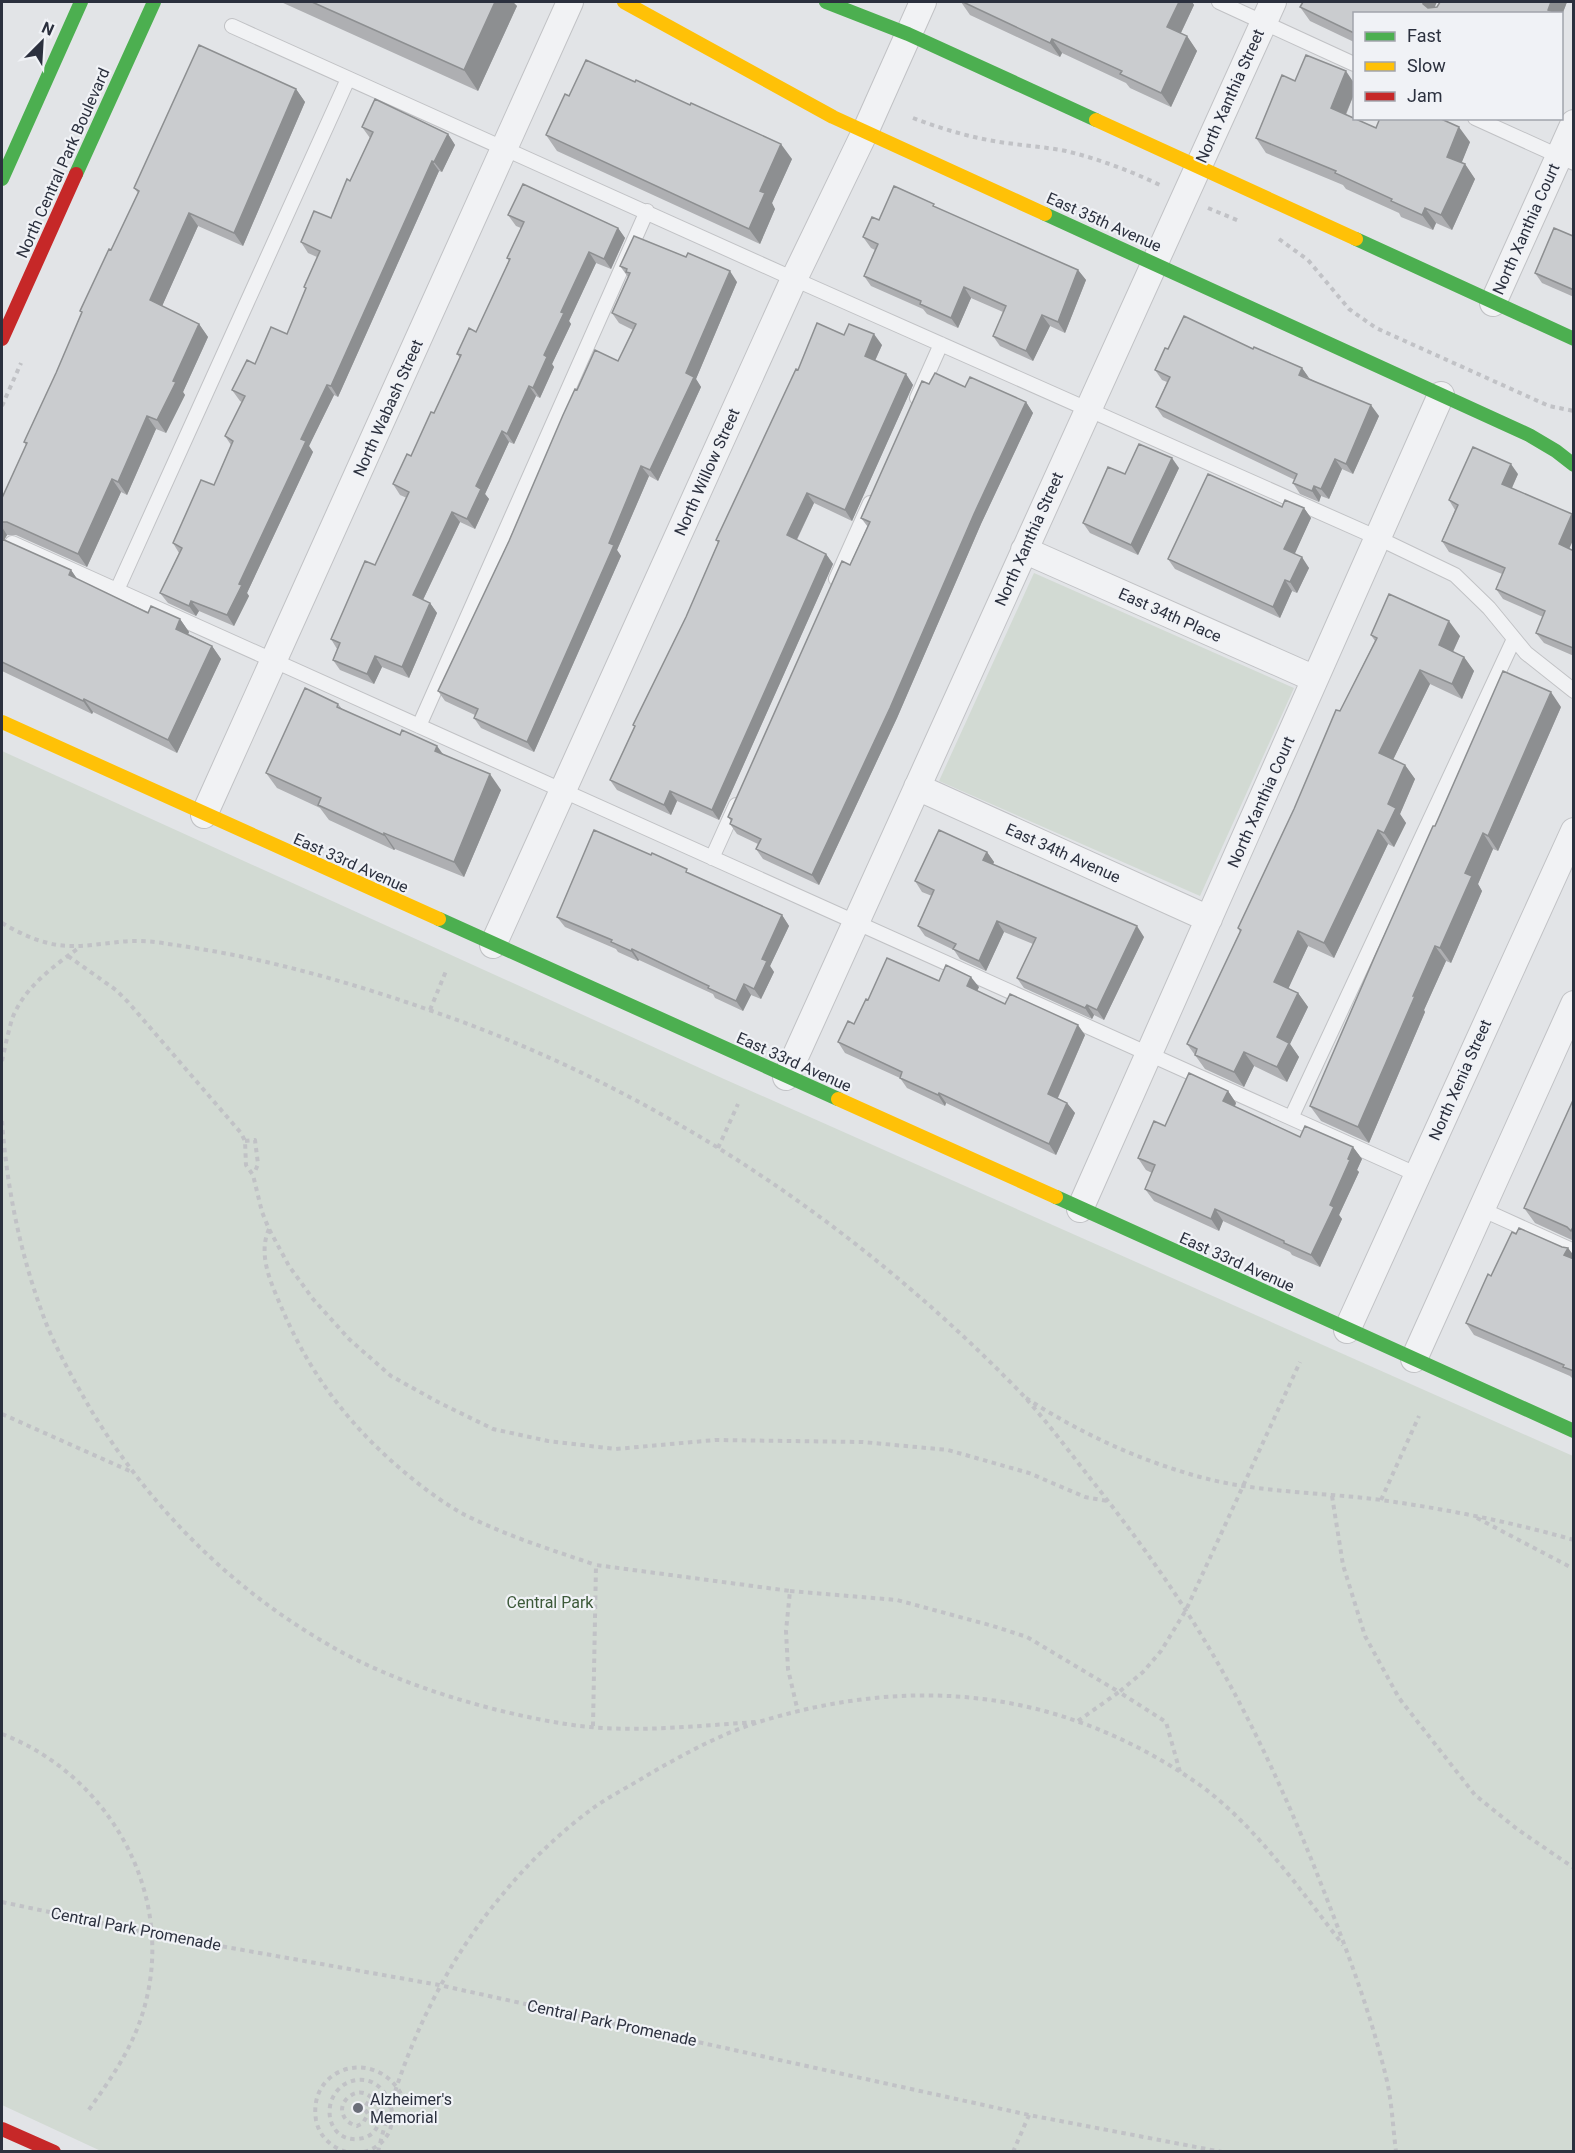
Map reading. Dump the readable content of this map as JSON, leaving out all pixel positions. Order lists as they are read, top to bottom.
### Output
{
  "streets": {
    "street": [
      "North Xanthia Street",
      "North Central Park Boulevard",
      "East 35th Avenue",
      "North Xanthia Court",
      "North Wabash Street",
      "North Willow Street",
      "East 34th Place",
      "East 34th Avenue",
      "East 33rd Avenue",
      "North Xenia Street"
    ],
    "path": ["Central Park Promenade"]
  },
  "crossings": [
    ["North Xanthia Street", "East 35th Avenue"],
    ["North Xanthia Street", "East 34th Place"],
    ["North Xanthia Street", "East 34th Avenue"],
    ["North Xanthia Street", "East 33rd Avenue"],
    ["East 35th Avenue", "North Xanthia Court"],
    ["East 35th Avenue", "North Willow Street"],
    ["North Xanthia Court", "East 34th Place"],
    ["North Xanthia Court", "East 34th Avenue"],
    ["North Xanthia Court", "East 33rd Avenue"],
    ["North Wabash Street", "East 33rd Avenue"],
    ["North Willow Street", "East 33rd Avenue"],
    ["East 33rd Avenue", "North Xenia Street"]
  ],
  "parks": ["Central Park"],
  "places": ["Alzheimer's Memorial"],
  "legend": ["Fast", "Slow", "Jam"],
  "north": "top right"
}
